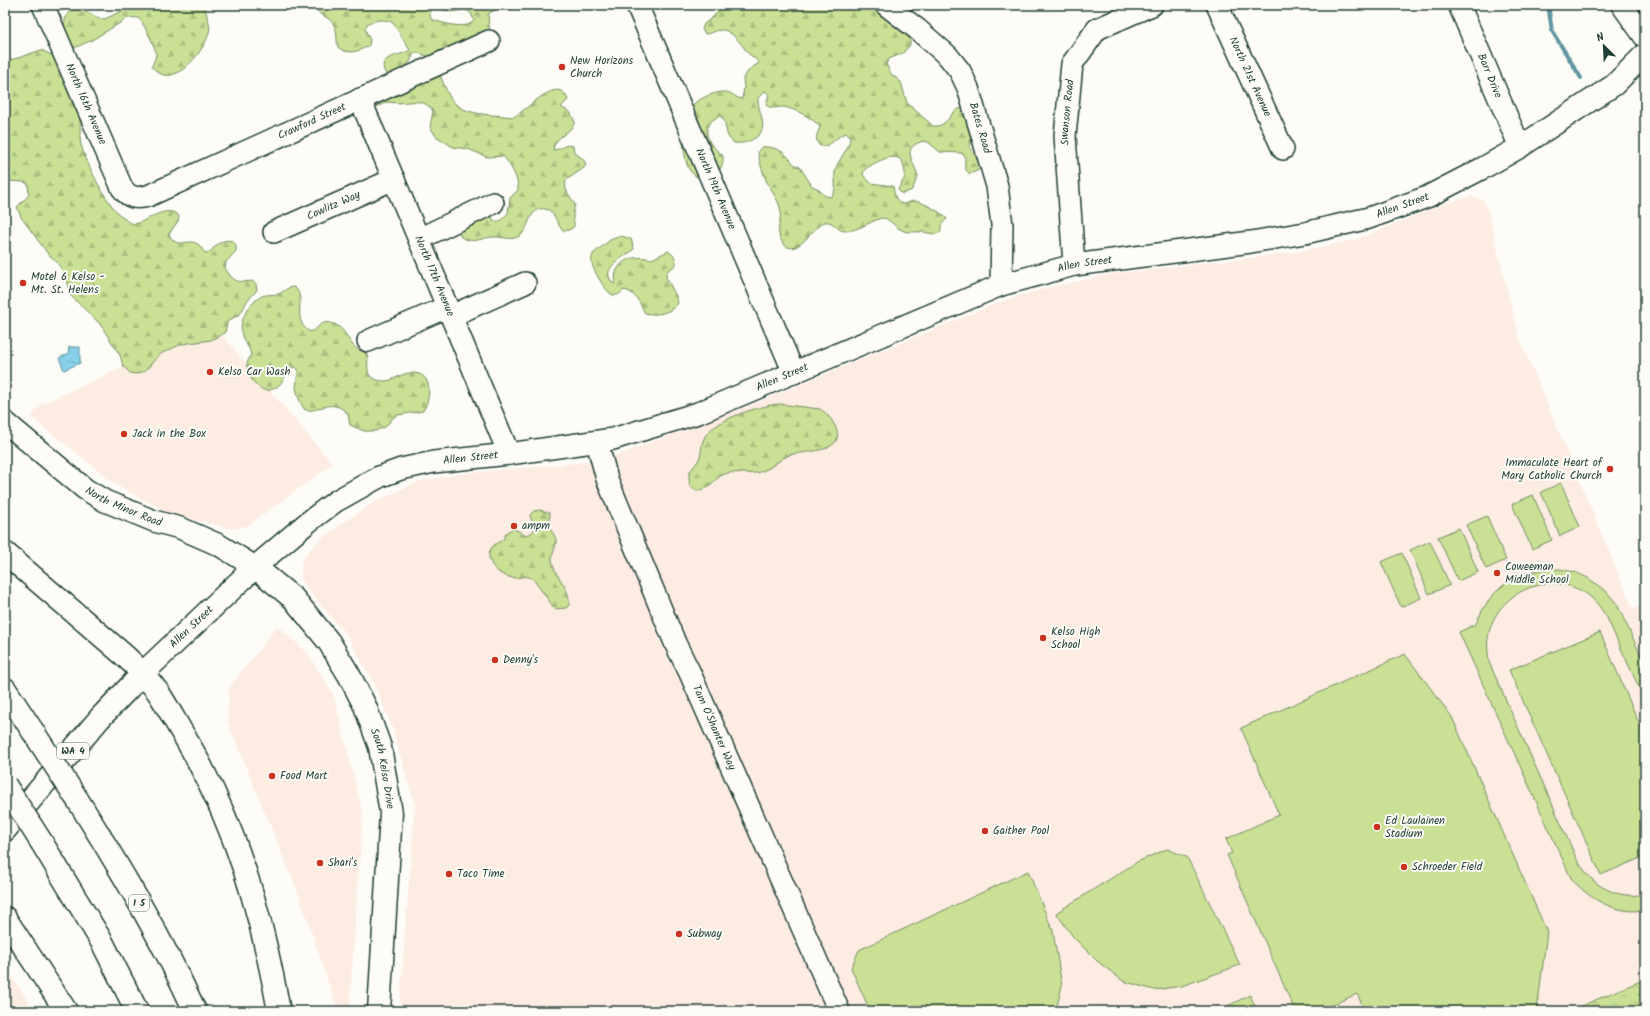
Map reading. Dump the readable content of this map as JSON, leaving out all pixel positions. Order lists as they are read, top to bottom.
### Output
{
  "streets": {
    "main road": [
      "Allen Street",
      "WA 4",
      "South Kelso Drive",
      "I 5"
    ],
    "street": [
      "Barr Drive",
      "North 21st Avenue",
      "North 16th Avenue",
      "Swanson Road",
      "Crawford Street",
      "Bates Road",
      "North 19th Avenue",
      "Cowlitz Way",
      "North 17th Avenue",
      "North Minor Road",
      "Tam O'Shanter Way"
    ]
  },
  "crossings": [
    ["Barr Drive", "Allen Street"],
    ["North 16th Avenue", "Crawford Street"],
    ["Swanson Road", "Allen Street"],
    ["Crawford Street", "North 17th Avenue"],
    ["Bates Road", "Allen Street"],
    ["North 19th Avenue", "Allen Street"],
    ["Allen Street", "North 17th Avenue"],
    ["Allen Street", "North Minor Road"],
    ["Allen Street", "Tam O'Shanter Way"],
    ["Allen Street", "South Kelso Drive"],
    ["Cowlitz Way", "North 17th Avenue"],
    ["North Minor Road", "South Kelso Drive"]
  ],
  "places": [
    "New Horizons Church",
    "Motel 6 Kelso - Mt. St. Helens",
    "Kelso Car Wash",
    "Jack in the Box",
    "Immaculate Heart of Mary Catholic Church",
    "ampm",
    "Coweeman Middle School",
    "Kelso High School",
    "Denny's",
    "Food Mart",
    "Ed Laulainen Stadium",
    "Gaither Pool",
    "Shari's",
    "Schroeder Field",
    "Taco Time",
    "Subway"
  ],
  "north": "top left"
}
